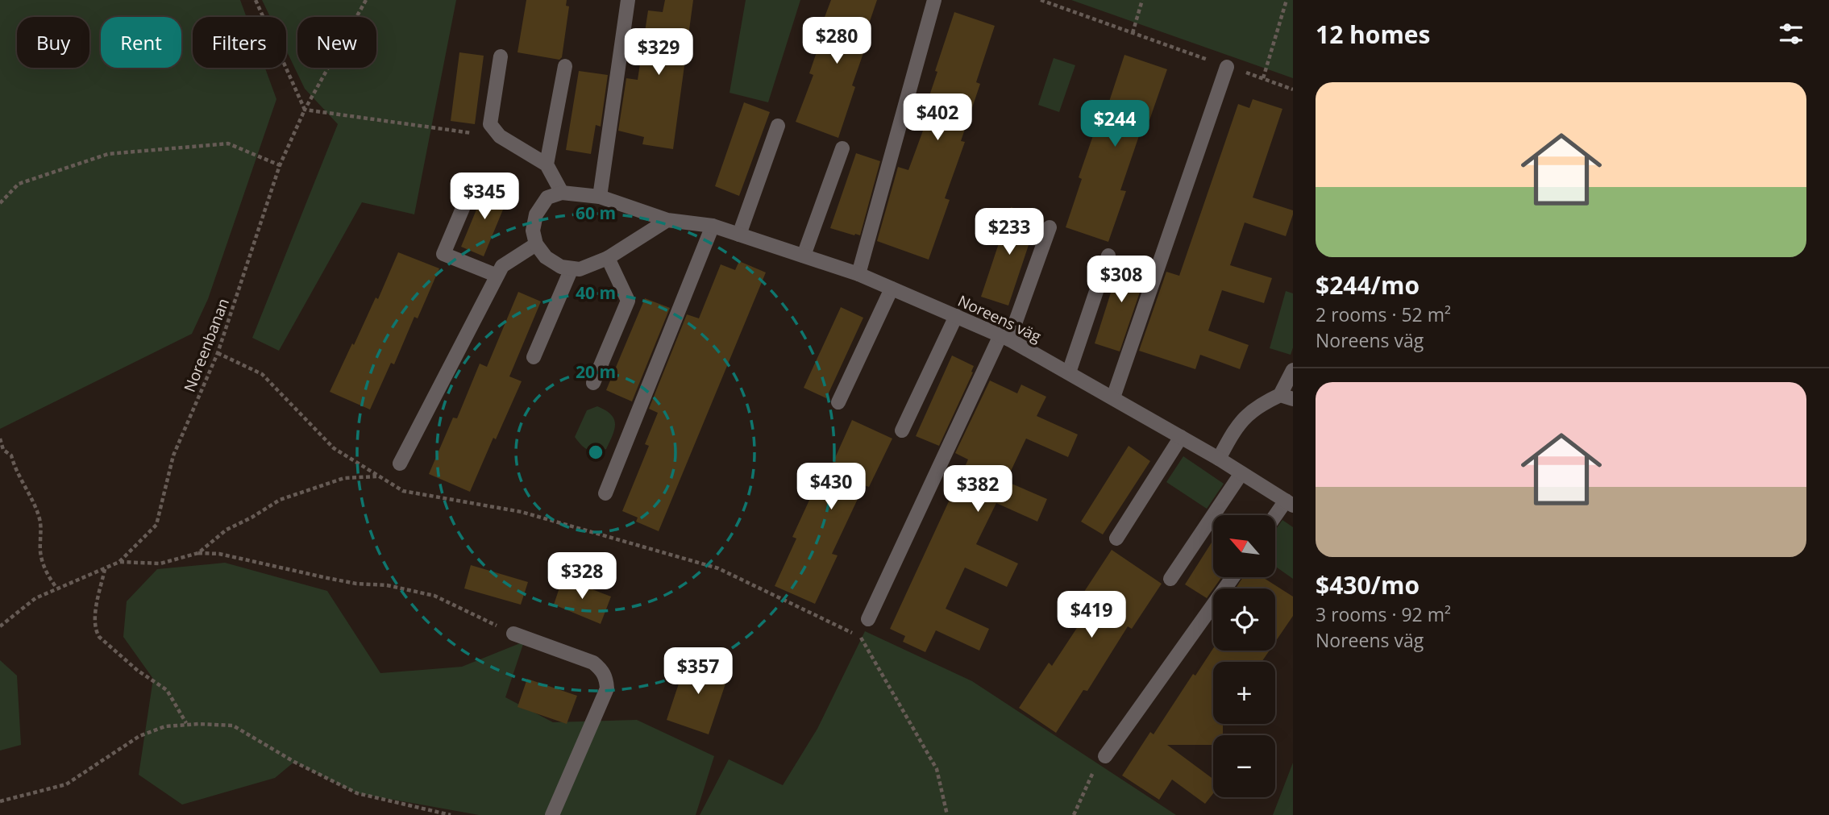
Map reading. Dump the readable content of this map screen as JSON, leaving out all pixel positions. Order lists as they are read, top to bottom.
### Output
{
  "streets": {
    "street": ["Noreens väg"],
    "path": ["Noreenbanan"]
  },
  "north": "top left",
  "page": {
    "heading": "12 homes",
    "price": [
      "$280",
      "$329",
      "$402",
      "$244",
      "$345",
      "$233",
      "$308",
      "$430",
      "$382",
      "$328",
      "$419",
      "$357"
    ],
    "chip": [
      "Buy",
      "Rent",
      "Filters",
      "New"
    ],
    "list": [
      {
        "name": "$244/mo",
        "note": "2 rooms · 52 m² · Noreens väg"
      },
      {
        "name": "$430/mo",
        "note": "3 rooms · 92 m² · Noreens väg"
      }
    ],
    "map_buttons": ["+", "−"]
  },
  "rings": ["60 m", "40 m", "20 m"]
}
